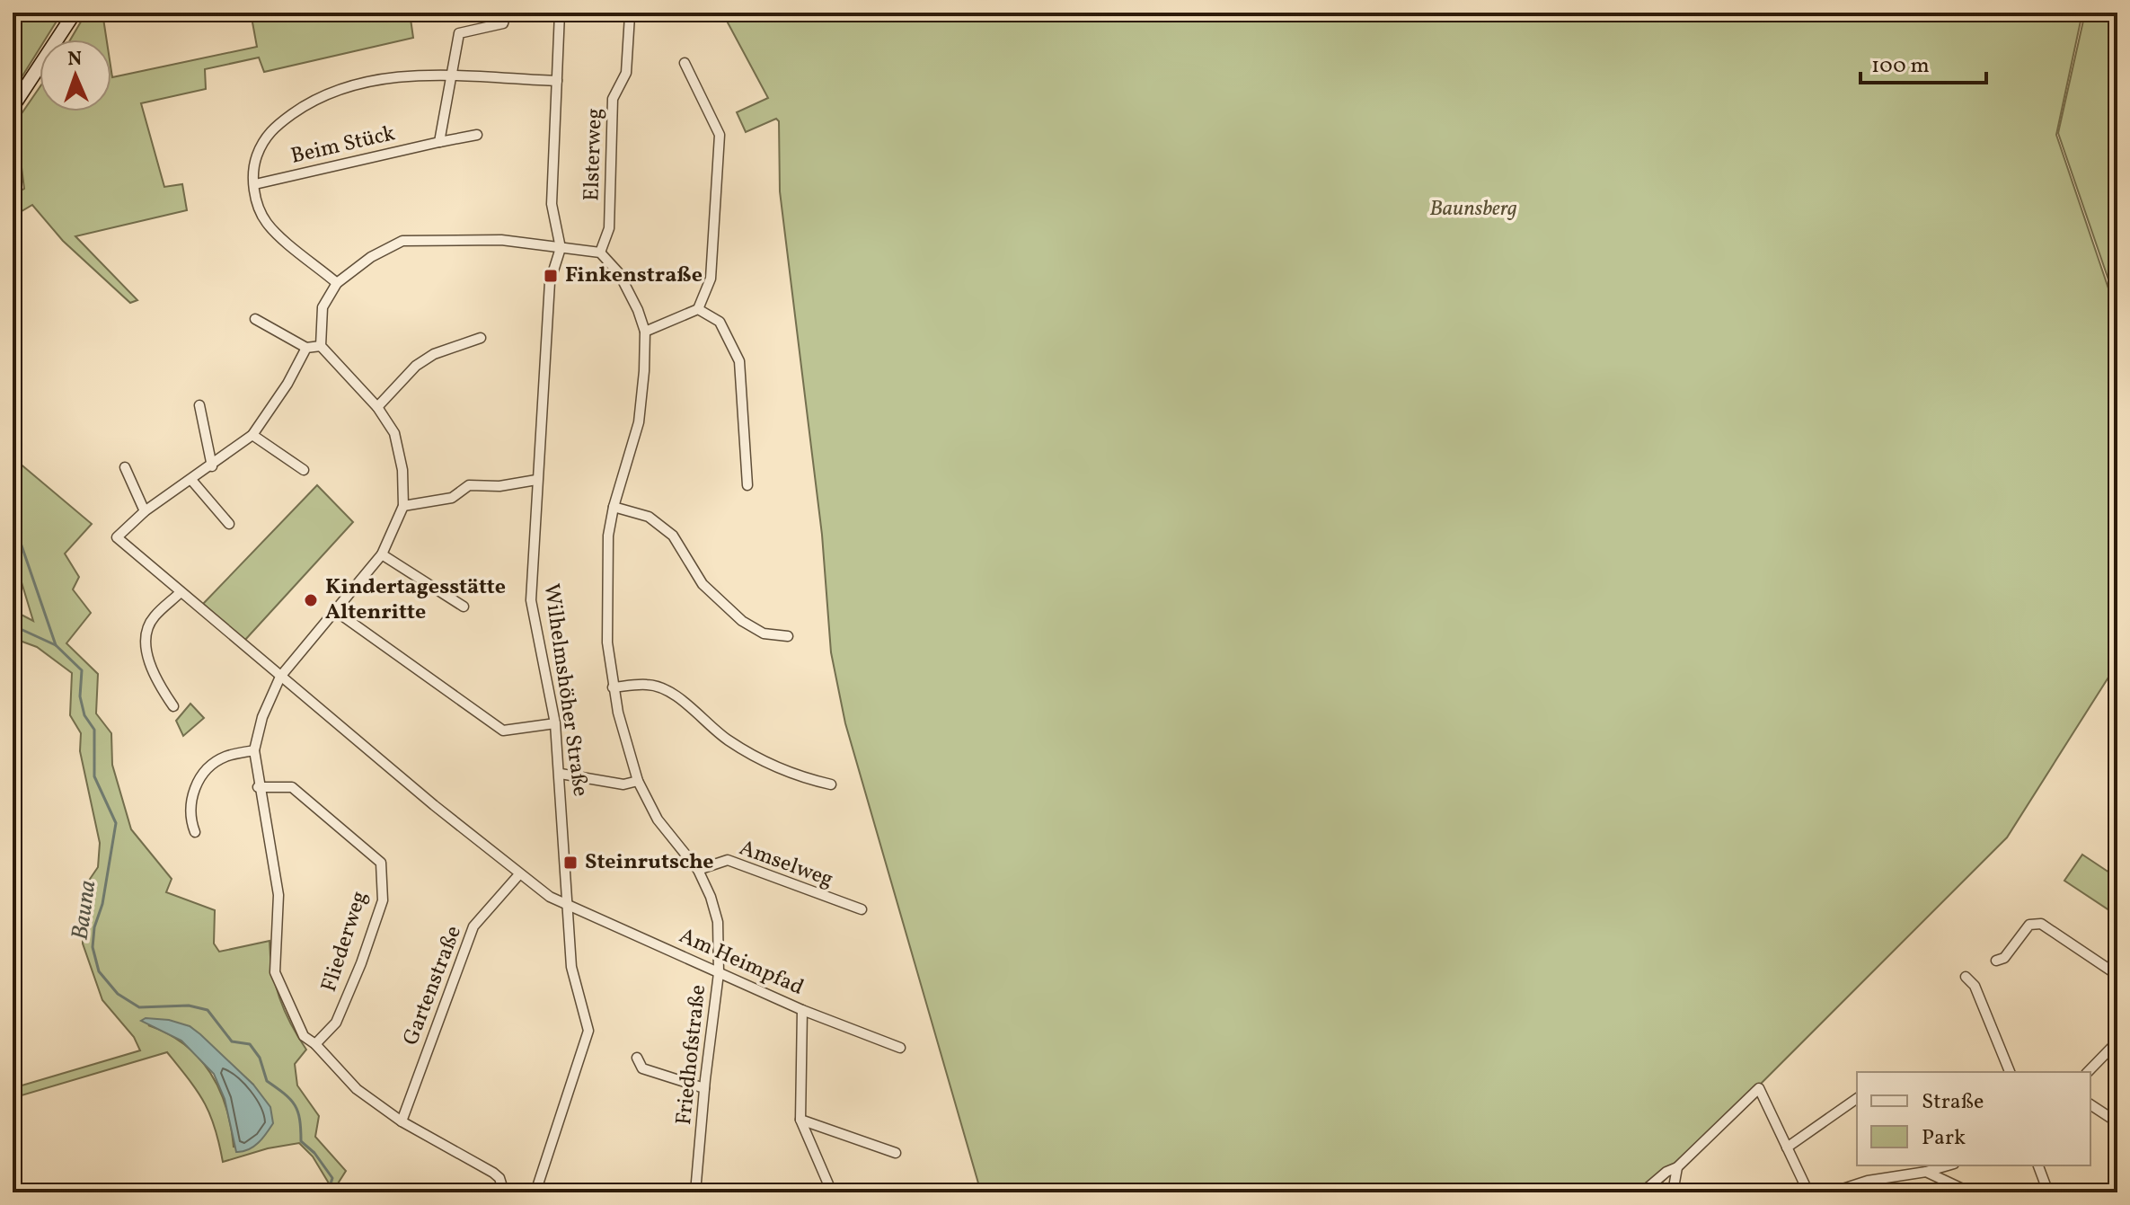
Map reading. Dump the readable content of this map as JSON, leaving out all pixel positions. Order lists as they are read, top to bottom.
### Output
{
  "streets": {
    "street": [
      "Beim Stück",
      "Elsterweg",
      "Wilhelmshöher Straße",
      "Amselweg",
      "Fliederweg",
      "Am Heimpfad",
      "Gartenstraße",
      "Friedhofstraße"
    ]
  },
  "crossings": [
    ["Wilhelmshöher Straße", "Am Heimpfad"],
    ["Amselweg", "Friedhofstraße"],
    ["Am Heimpfad", "Friedhofstraße"]
  ],
  "water": ["Bauna"],
  "parks": ["Baunsberg"],
  "places": {
    "transit": ["Finkenstraße", "Steinrutsche"],
    "other": ["Kindertagesstätte Altenritte"]
  },
  "legend": ["Straße", "Park"],
  "scale_bar": "100 m",
  "north": "top"
}
